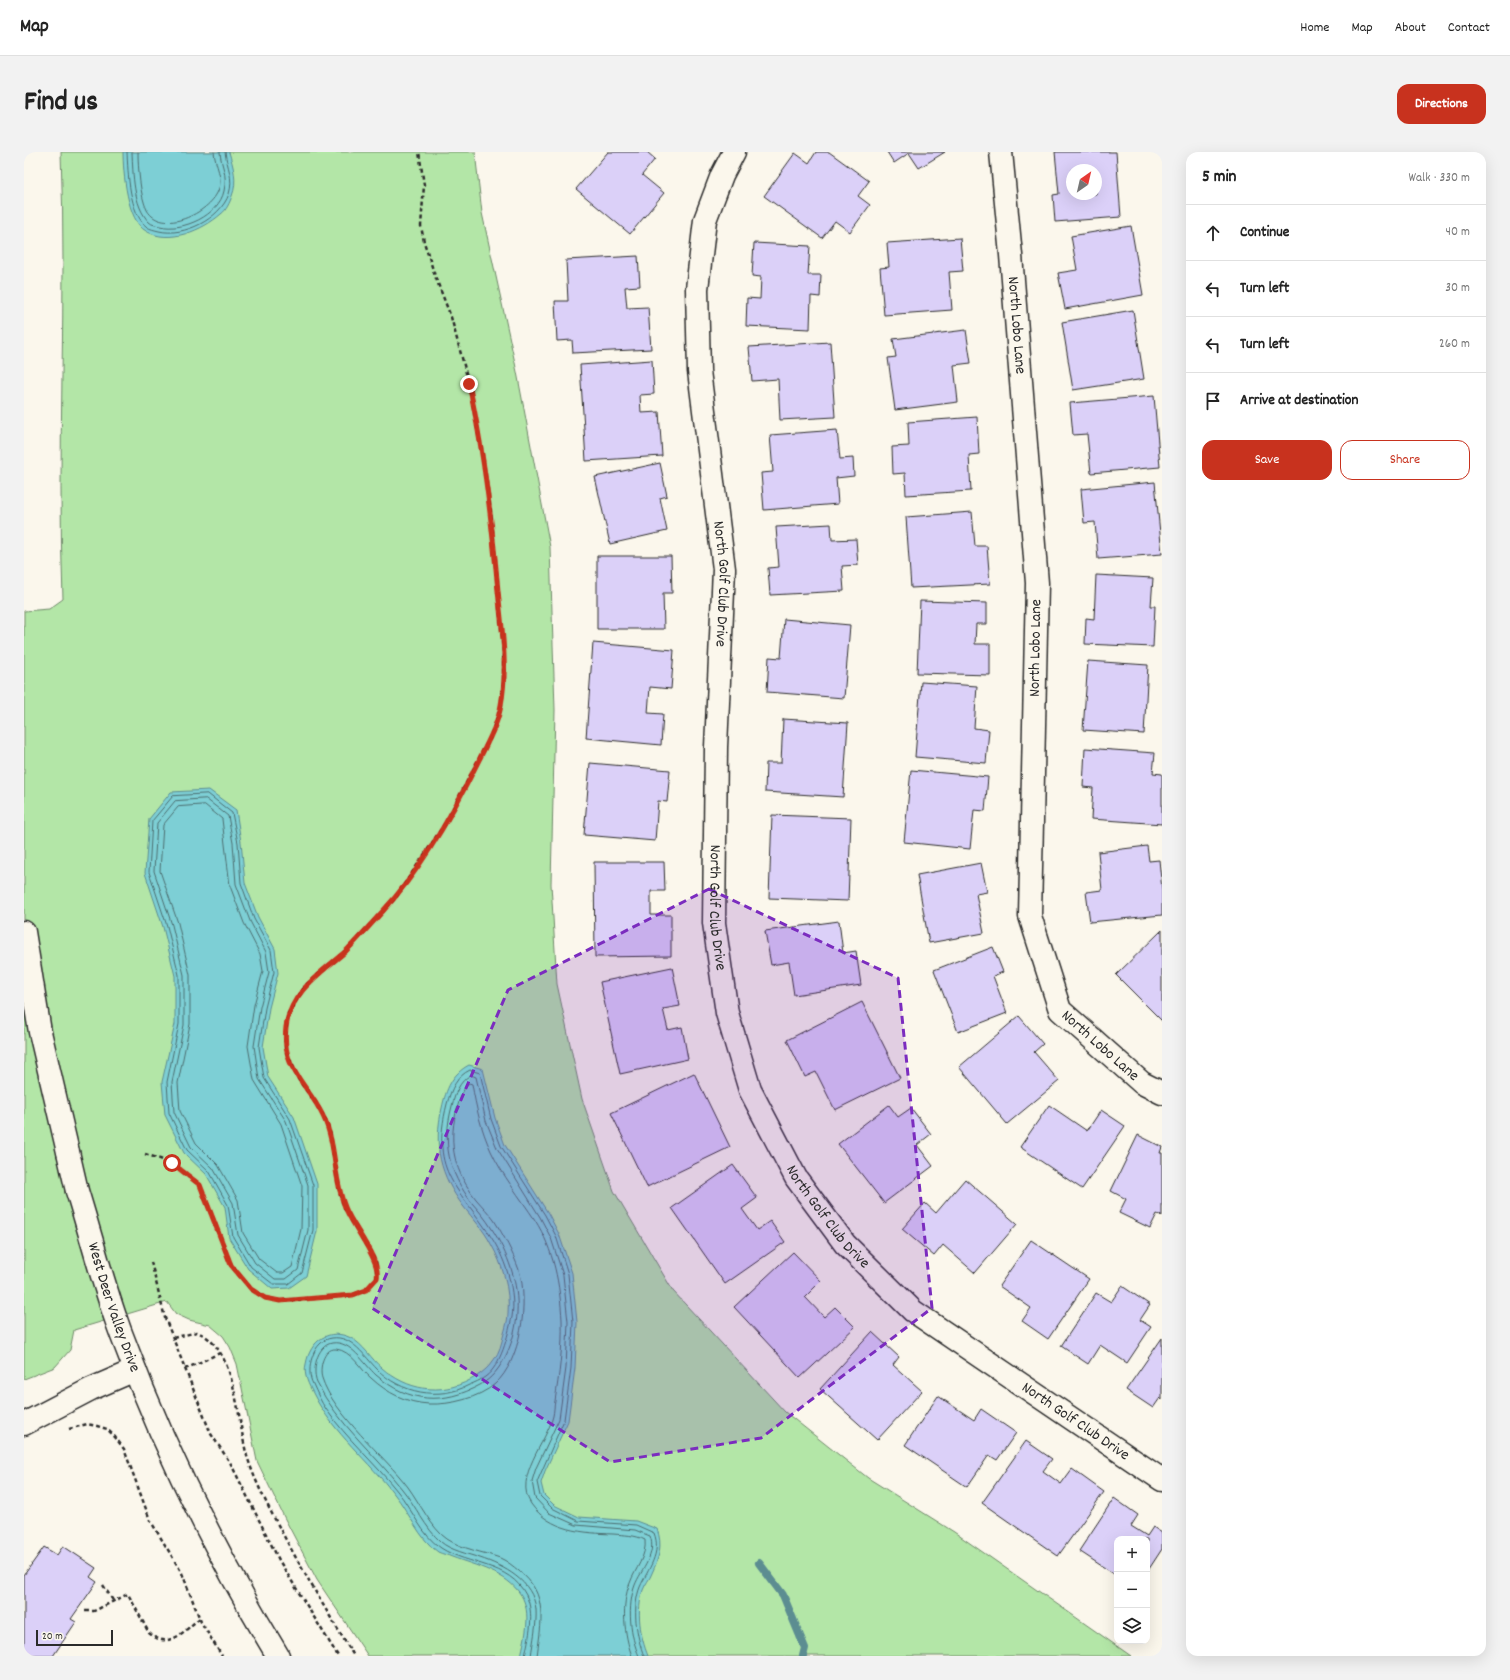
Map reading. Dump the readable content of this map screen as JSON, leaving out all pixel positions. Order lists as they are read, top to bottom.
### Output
{
  "streets": {
    "street": ["North Lobo Lane", "North Golf Club Drive", "West Deer Valley Drive"]
  },
  "scale_bar": "20 m",
  "north": "top right",
  "page": {
    "header": "Map",
    "nav": [
      "Home",
      "Map",
      "About",
      "Contact"
    ],
    "title": "Find us",
    "buttons": [
      "Directions",
      ["Save", "Share"]
    ],
    "heading": ["5 min", "Walk · 330 m"],
    "list": [
      ["Continue", "40 m"],
      ["Turn left", "30 m"],
      ["Turn left", "260 m"],
      "Arrive at destination"
    ],
    "map_buttons": ["+", "−"],
    "scale": "20 m"
  }
}
